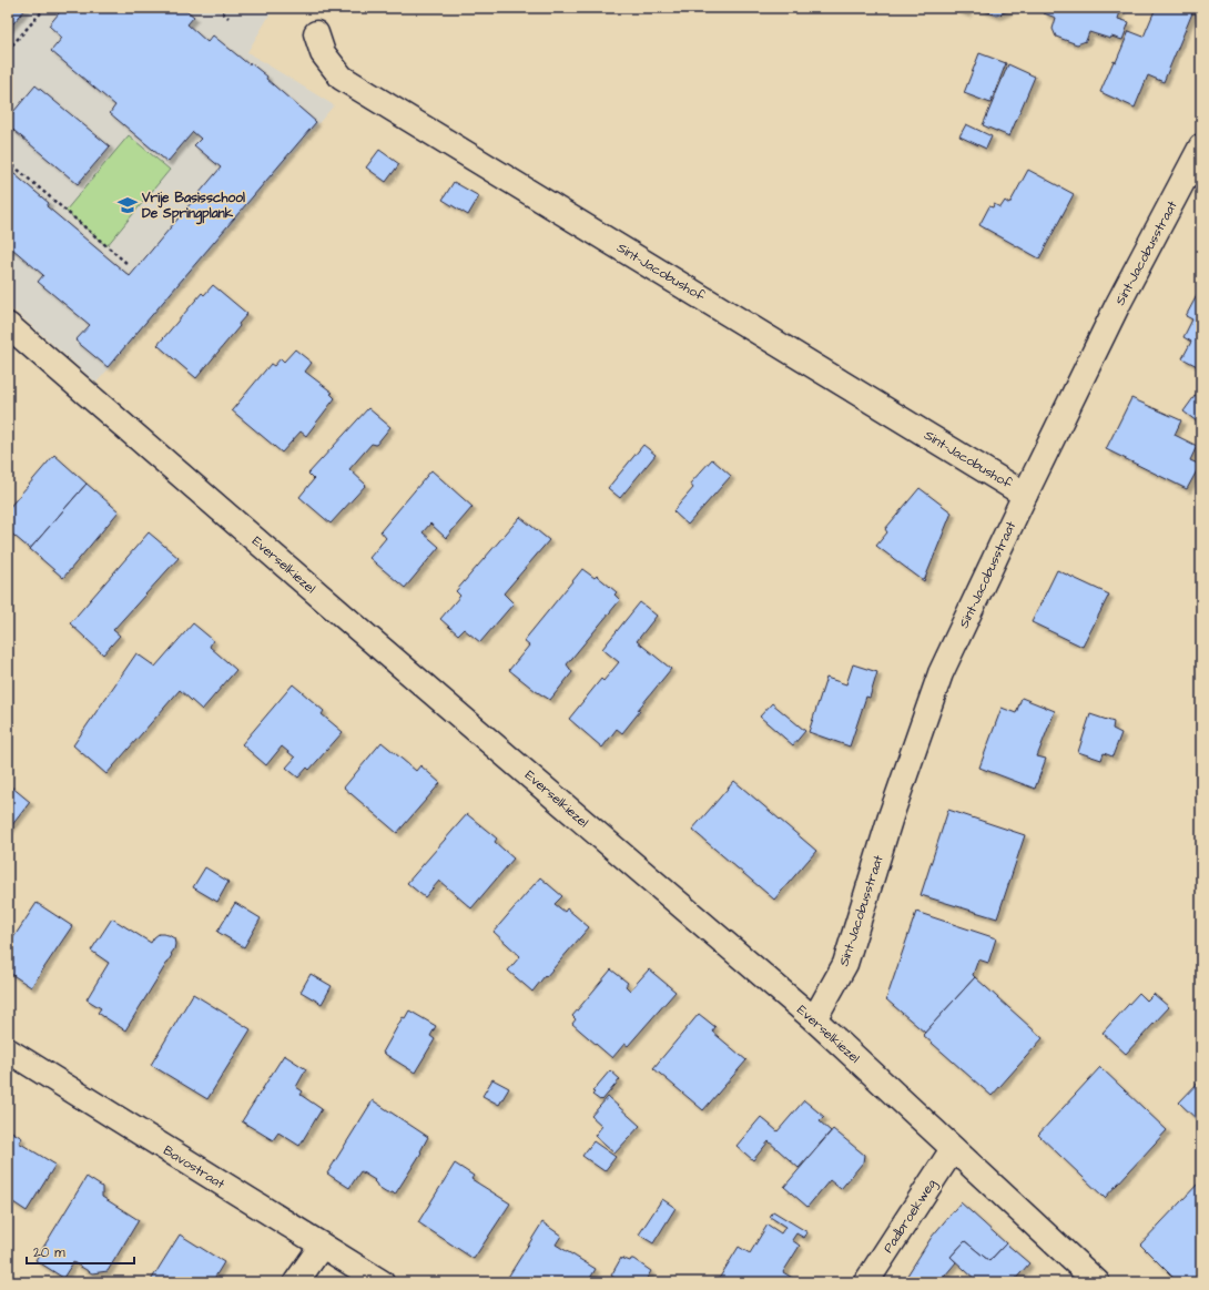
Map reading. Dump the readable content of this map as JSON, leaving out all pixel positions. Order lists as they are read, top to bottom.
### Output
{
  "streets": {
    "street": [
      "Sint-Jacobusstraat",
      "Sint-Jacobushof",
      "Everselkiezel",
      "Bavostraat",
      "Padbroekweg"
    ]
  },
  "crossings": [
    ["Sint-Jacobusstraat", "Sint-Jacobushof"],
    ["Sint-Jacobusstraat", "Everselkiezel"],
    ["Everselkiezel", "Padbroekweg"]
  ],
  "places": {
    "school or university": ["Vrije Basisschool De Springplank"]
  },
  "scale_bar": "20 m"
}
